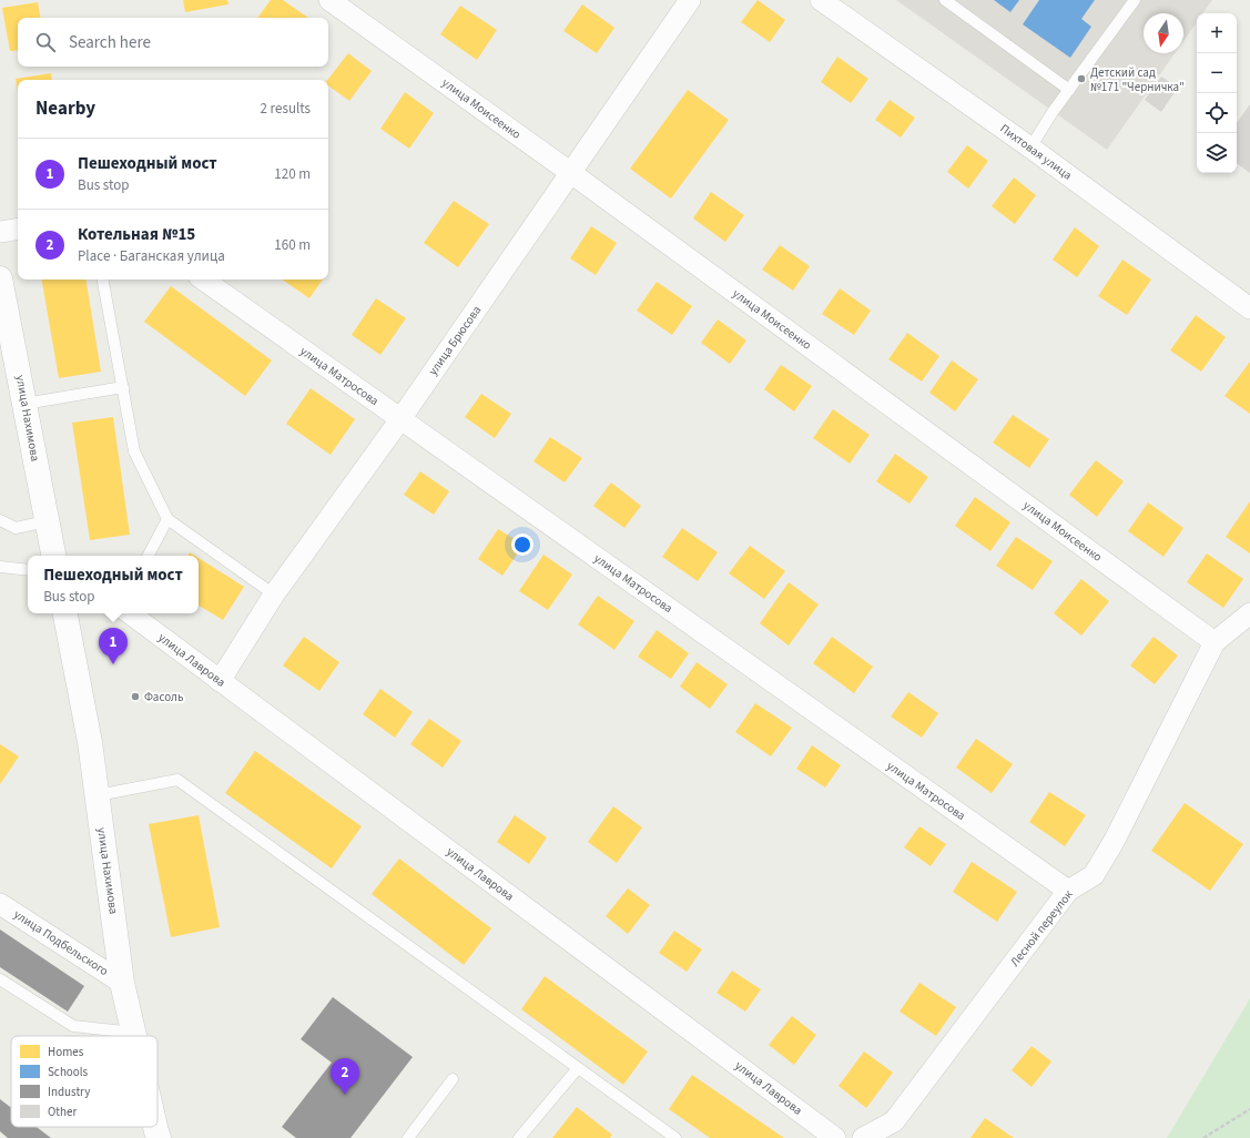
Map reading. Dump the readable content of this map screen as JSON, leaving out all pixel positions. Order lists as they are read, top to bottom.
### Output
{
  "streets": {
    "street": [
      "улица Моисеенко",
      "Пихтовая улица",
      "улица Брюсова",
      "улица Матросова",
      "улица Нахимова",
      "улица Лаврова",
      "Лесной переулок",
      "улица Подбельского"
    ]
  },
  "crossings": [
    ["улица Моисеенко", "улица Брюсова"],
    ["улица Моисеенко", "Лесной переулок"],
    ["улица Брюсова", "улица Матросова"],
    ["улица Брюсова", "улица Лаврова"],
    ["улица Матросова", "Лесной переулок"],
    ["улица Нахимова", "улица Подбельского"]
  ],
  "places": ["Детский сад №171 \"Черничка\"", "Фасоль"],
  "legend": [
    "Homes",
    "Schools",
    "Industry",
    "Other"
  ],
  "north": "bottom",
  "page": {
    "map_buttons": ["+", "−"],
    "search": "Search here",
    "heading": ["Nearby", "2 results"],
    "list": [
      {
        "mark": "1",
        "name": "Пешеходный мост",
        "note": "Bus stop",
        "value": "120 m"
      },
      {
        "mark": "2",
        "name": "Котельная №15",
        "note": "Place · Баганская улица",
        "value": "160 m"
      }
    ],
    "popup": ["Пешеходный мост", "Bus stop"],
    "pins": ["1", "2"]
  }
}
